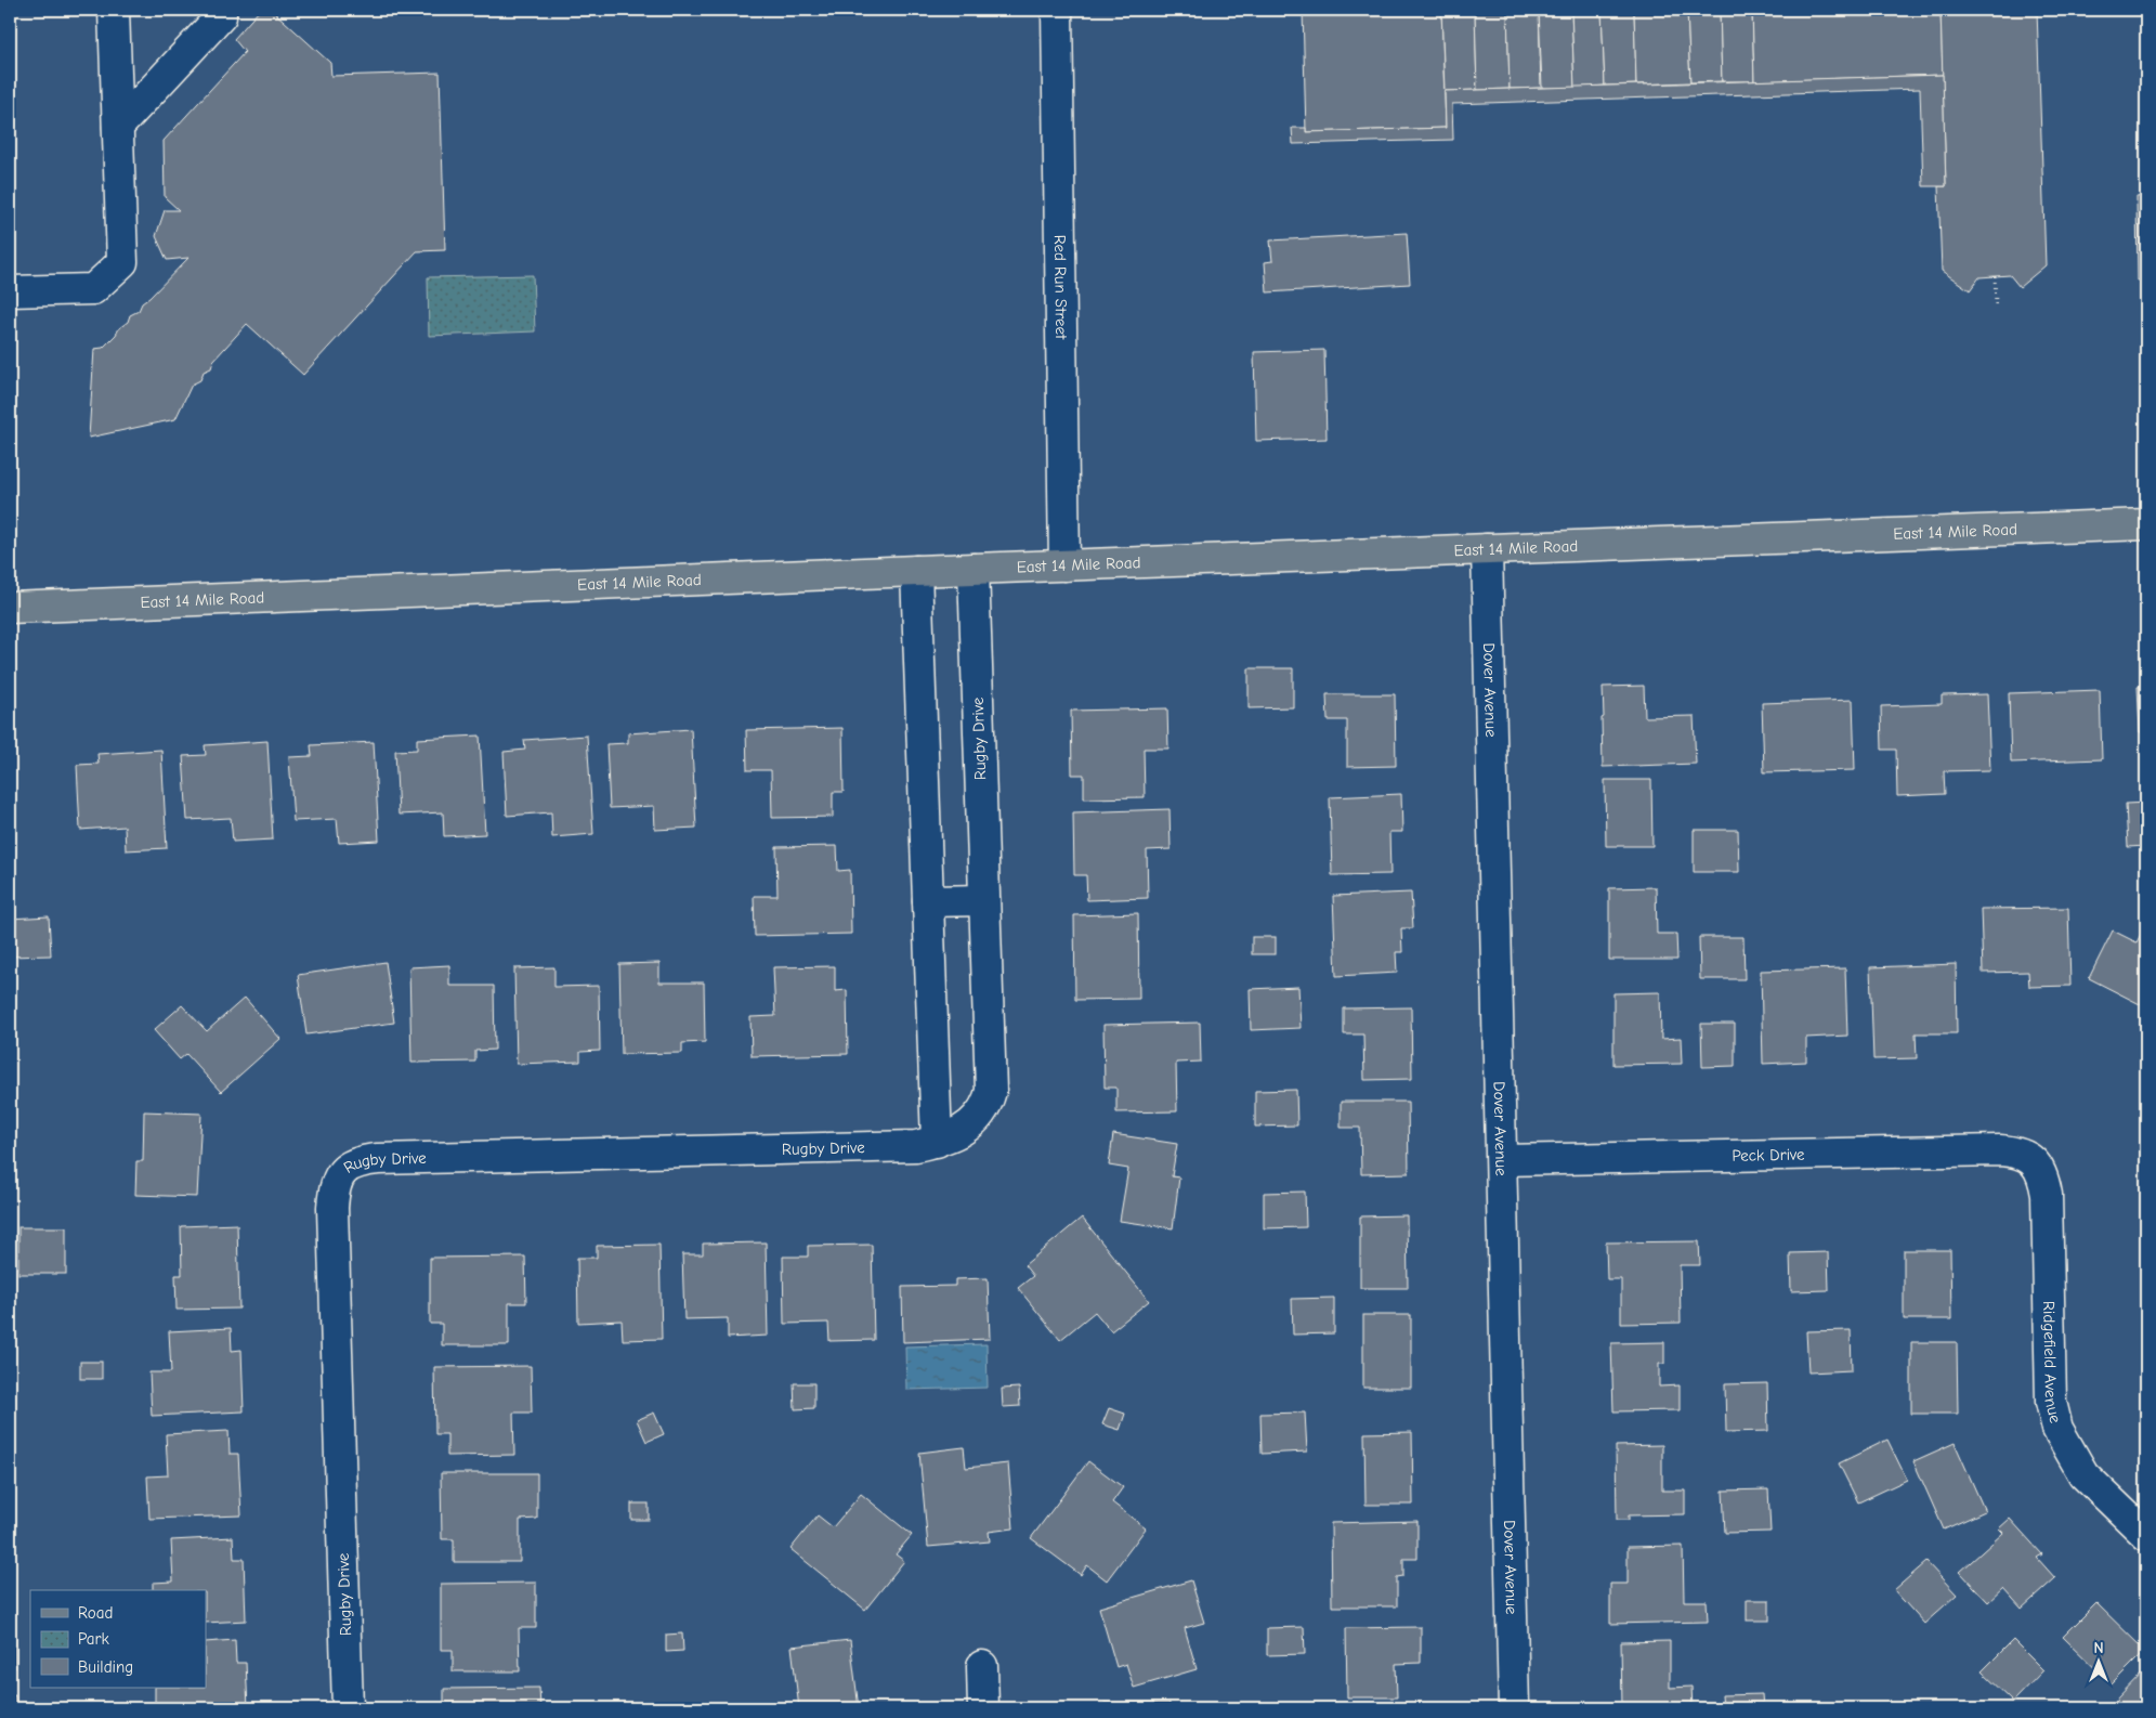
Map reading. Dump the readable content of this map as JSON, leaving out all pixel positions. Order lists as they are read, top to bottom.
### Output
{
  "streets": {
    "main road": ["East 14 Mile Road"],
    "street": [
      "Red Run Street",
      "Dover Avenue",
      "Rugby Drive",
      "Peck Drive",
      "Ridgefield Avenue"
    ]
  },
  "crossings": [
    ["Red Run Street", "East 14 Mile Road"],
    ["East 14 Mile Road", "Dover Avenue"],
    ["East 14 Mile Road", "Rugby Drive"],
    ["Dover Avenue", "Peck Drive"],
    ["Peck Drive", "Ridgefield Avenue"]
  ],
  "legend": ["Road", "Park", "Building"],
  "north": "top"
}
